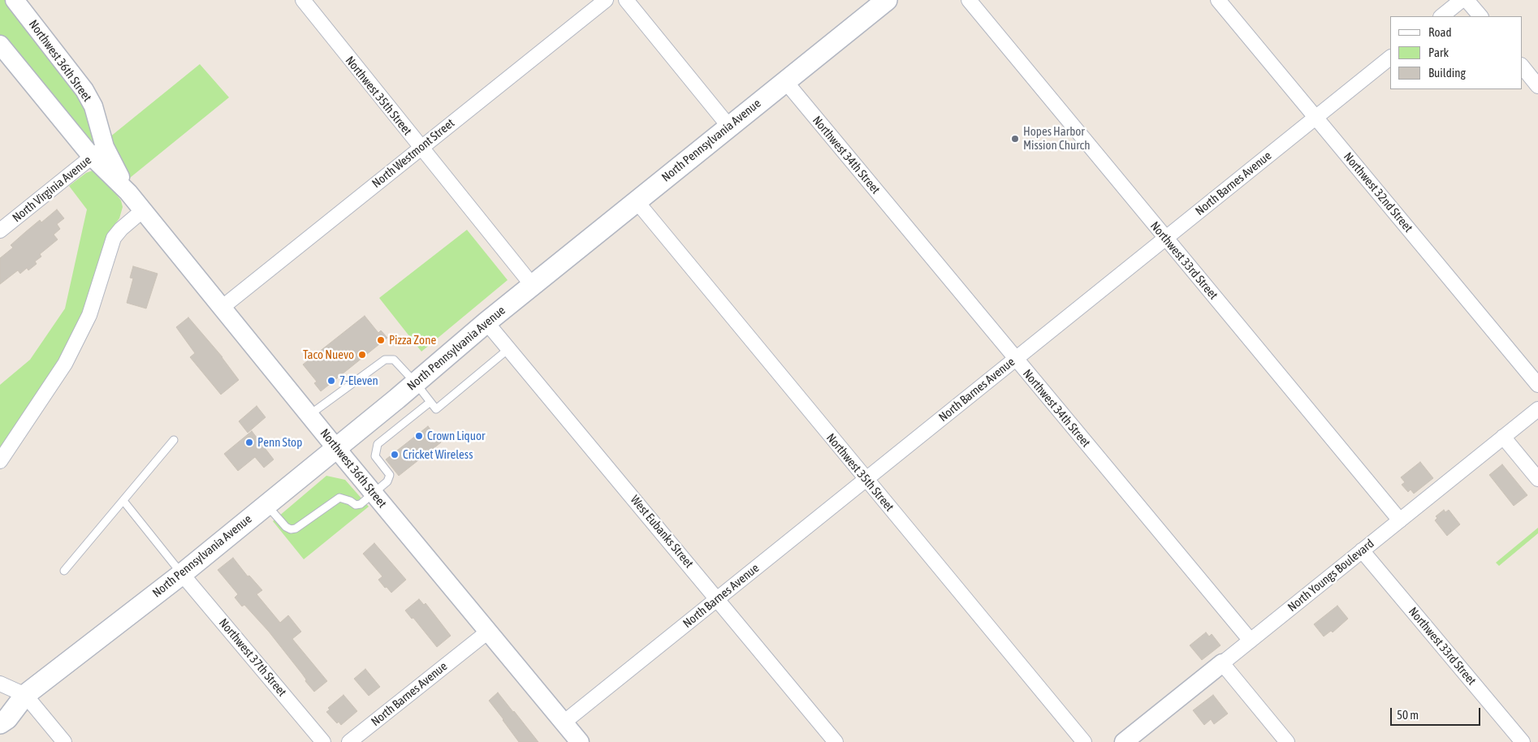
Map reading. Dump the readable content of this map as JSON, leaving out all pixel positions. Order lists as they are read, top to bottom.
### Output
{
  "streets": {
    "main road": ["North Pennsylvania Avenue"],
    "street": [
      "Northwest 36th Street",
      "Northwest 35th Street",
      "North Westmont Street",
      "Northwest 34th Street",
      "North Barnes Avenue",
      "North Virginia Avenue",
      "Northwest 32nd Street",
      "Northwest 33rd Street",
      "West Eubanks Street",
      "North Youngs Boulevard",
      "Northwest 37th Street"
    ]
  },
  "crossings": [
    ["Northwest 36th Street", "North Pennsylvania Avenue"],
    ["Northwest 36th Street", "North Westmont Street"],
    ["Northwest 36th Street", "North Barnes Avenue"],
    ["Northwest 36th Street", "North Virginia Avenue"],
    ["Northwest 35th Street", "North Pennsylvania Avenue"],
    ["Northwest 35th Street", "North Westmont Street"],
    ["Northwest 35th Street", "North Barnes Avenue"],
    ["North Pennsylvania Avenue", "Northwest 34th Street"],
    ["North Pennsylvania Avenue", "West Eubanks Street"],
    ["North Pennsylvania Avenue", "Northwest 37th Street"],
    ["Northwest 34th Street", "North Barnes Avenue"],
    ["Northwest 34th Street", "North Youngs Boulevard"],
    ["North Barnes Avenue", "Northwest 32nd Street"],
    ["North Barnes Avenue", "Northwest 33rd Street"],
    ["North Barnes Avenue", "West Eubanks Street"],
    ["Northwest 33rd Street", "North Youngs Boulevard"]
  ],
  "places": [
    "Hopes Harbor Mission Church",
    "Pizza Zone",
    "Taco Nuevo",
    "7-Eleven",
    "Crown Liquor",
    "Penn Stop",
    "Cricket Wireless"
  ],
  "legend": ["Road", "Park", "Building"],
  "scale_bar": "50 m"
}
